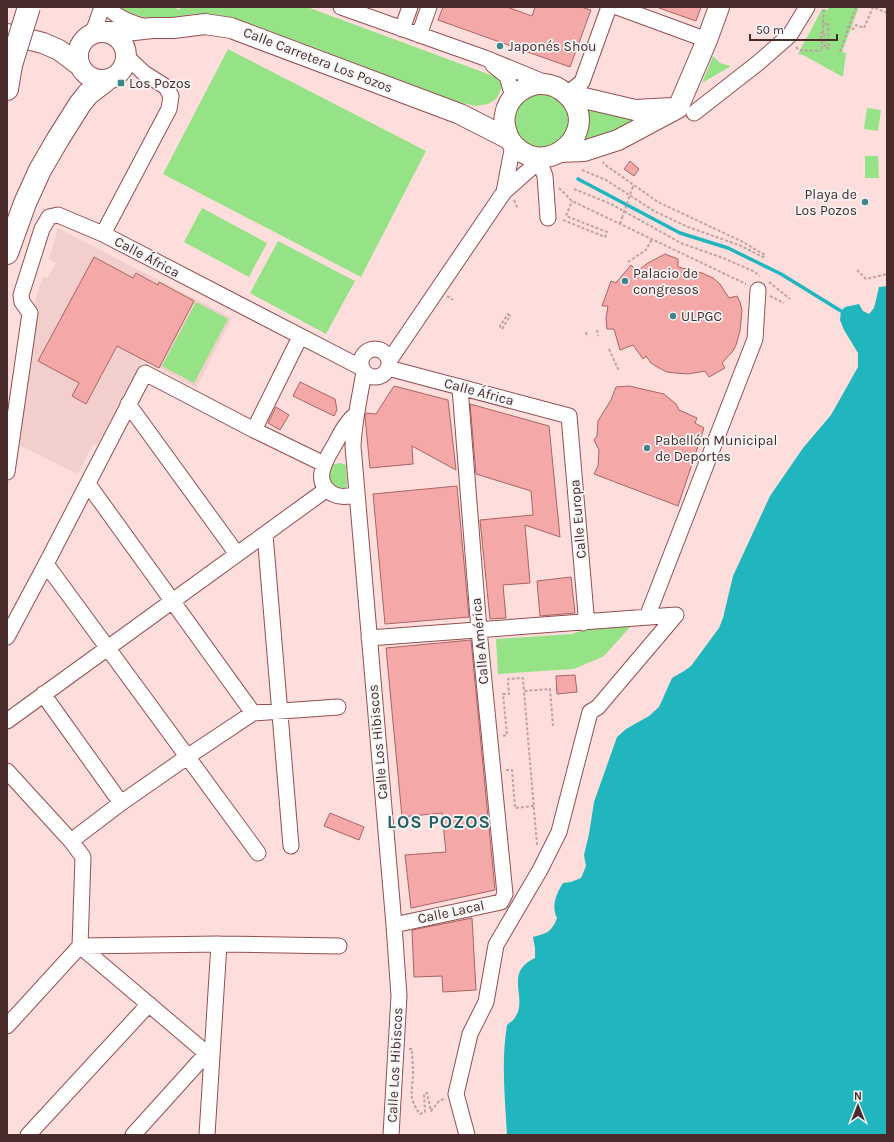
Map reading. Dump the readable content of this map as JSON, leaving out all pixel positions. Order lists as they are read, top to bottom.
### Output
{
  "streets": {
    "main road": ["Calle Carretera Los Pozos"],
    "street": [
      "Calle África",
      "Calle Europa",
      "Calle América",
      "Calle Los Hibiscos",
      "Calle Lacal"
    ]
  },
  "crossings": [
    ["Calle África", "Calle Europa"],
    ["Calle África", "Calle América"],
    ["Calle América", "Calle Lacal"],
    ["Calle Los Hibiscos", "Calle Lacal"]
  ],
  "districts": ["LOS POZOS"],
  "places": {
    "other": [
      "Japonés Shou",
      "Playa de Los Pozos",
      "Palacio de congresos",
      "ULPGC",
      "Pabellón Municipal de Deportes"
    ],
    "transit": ["Los Pozos"]
  },
  "scale_bar": "50 m",
  "north": "top"
}
